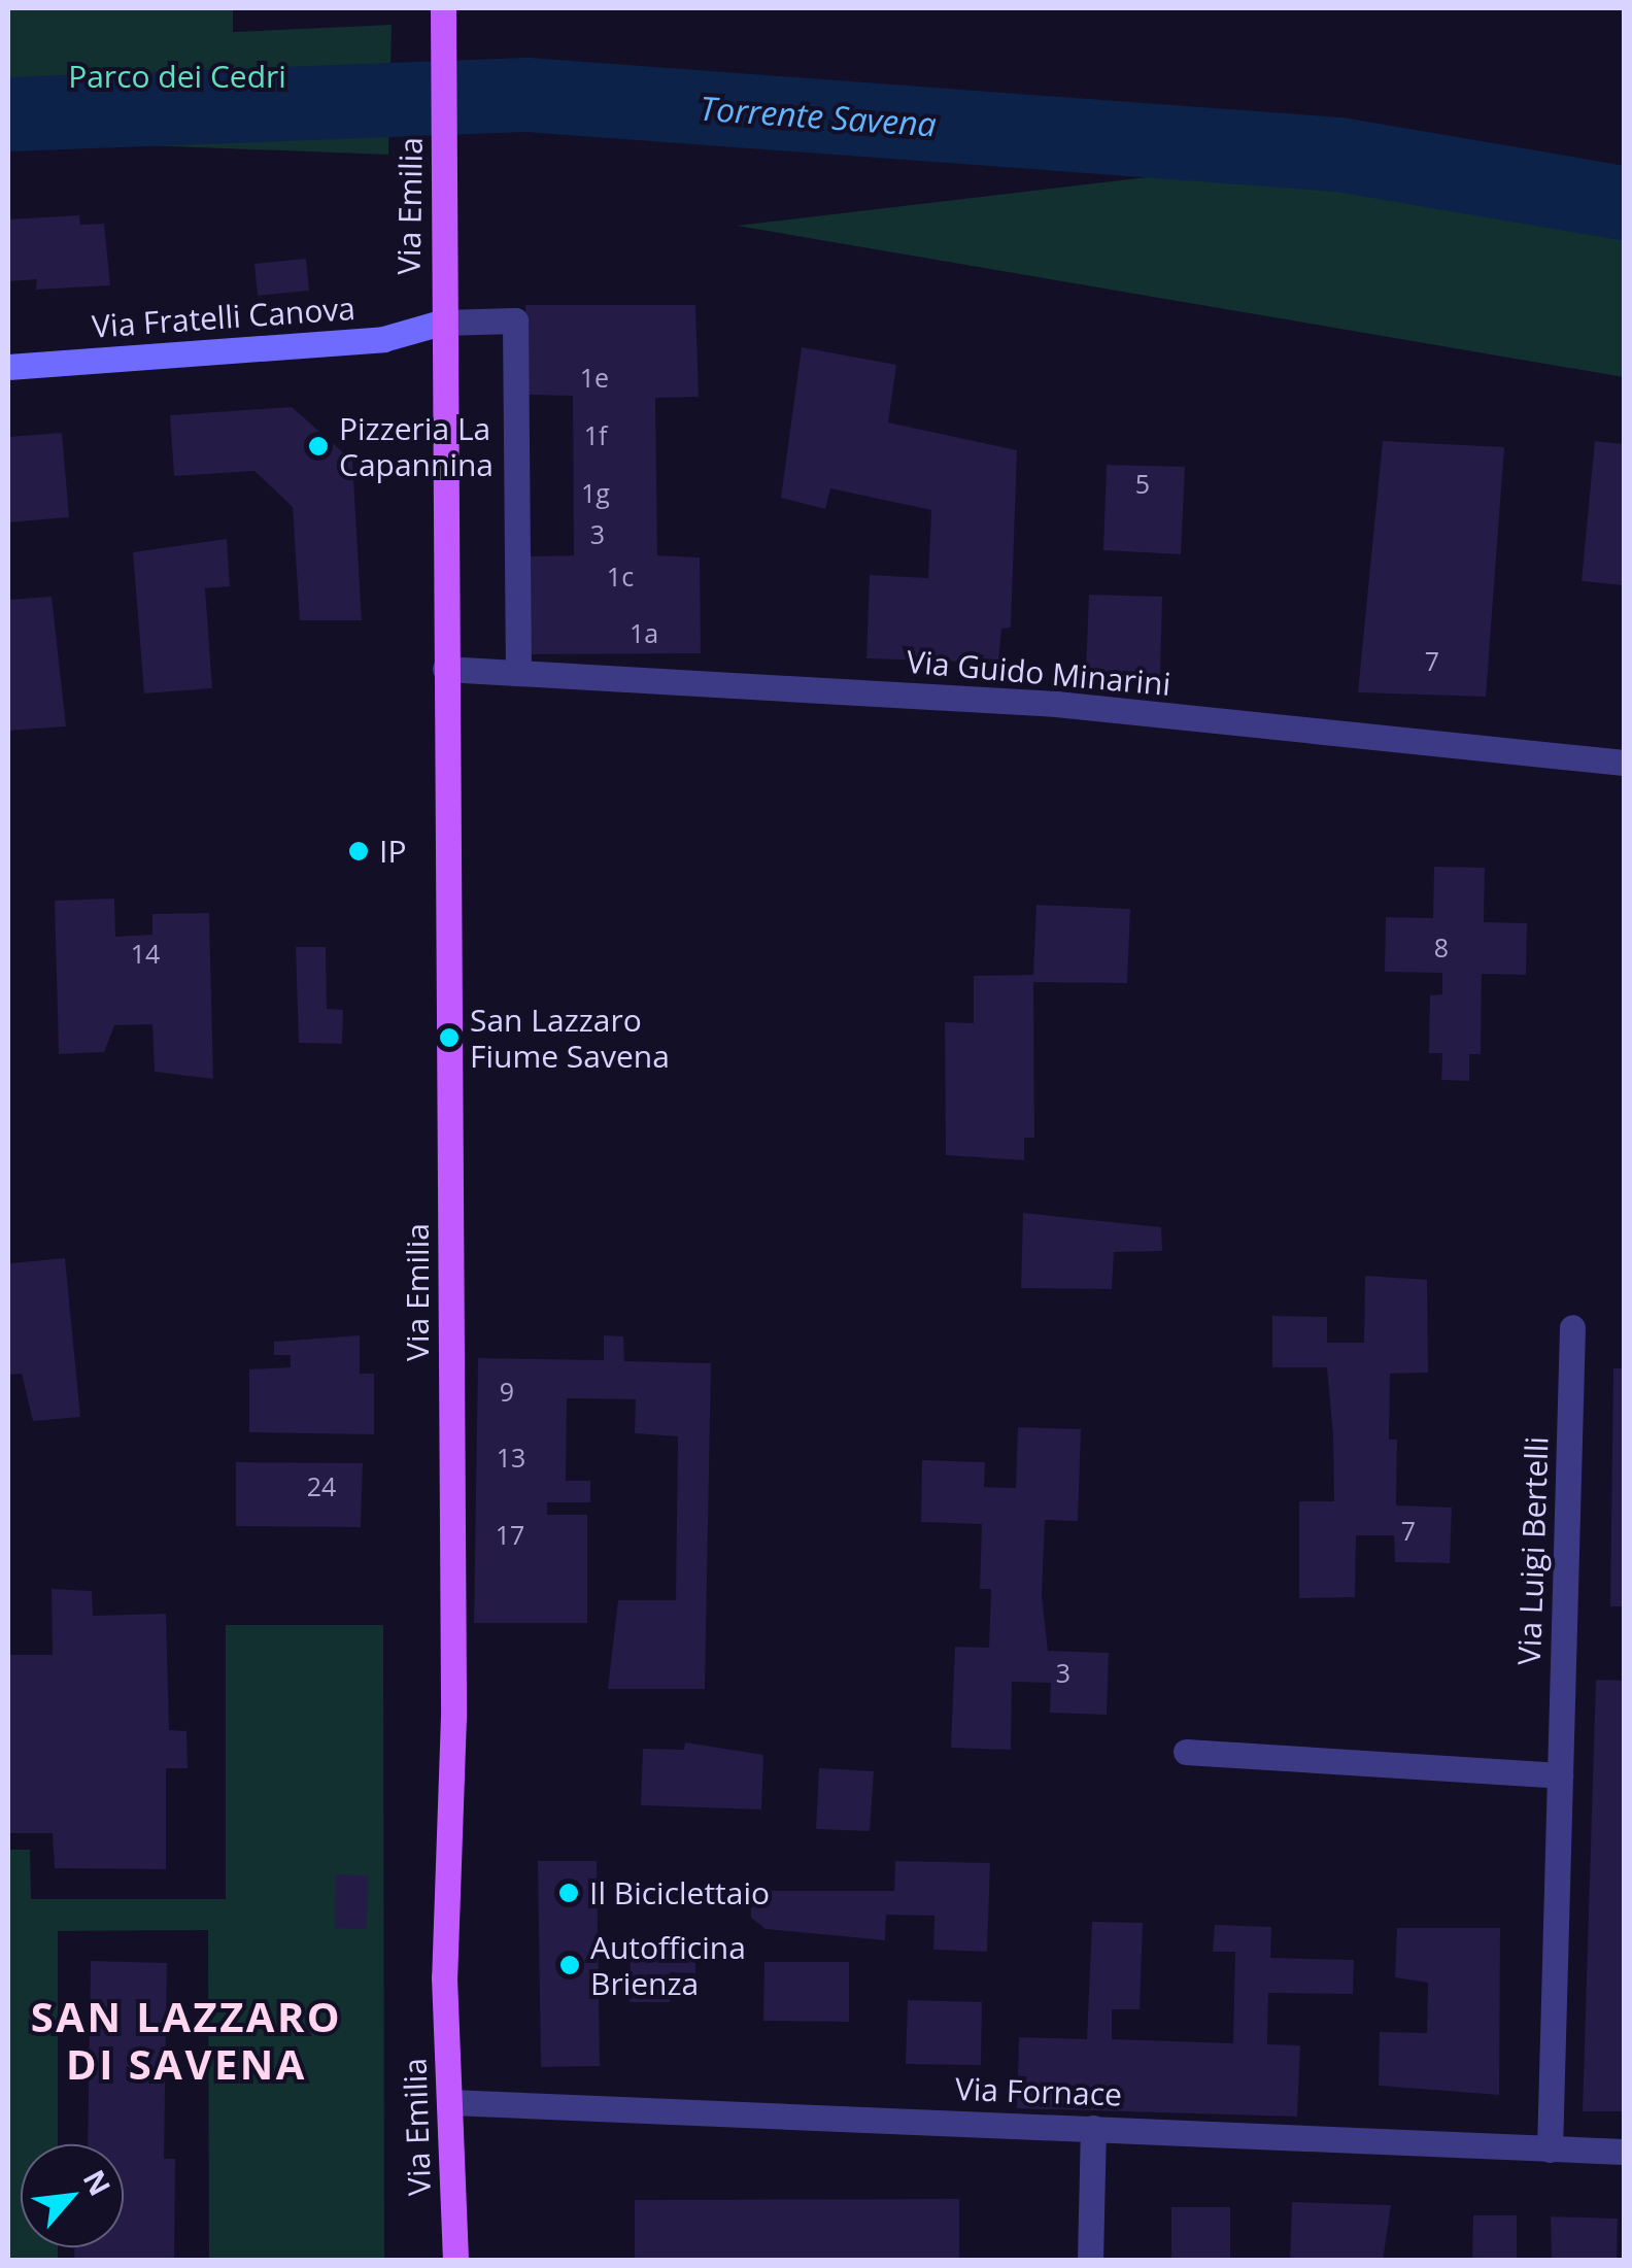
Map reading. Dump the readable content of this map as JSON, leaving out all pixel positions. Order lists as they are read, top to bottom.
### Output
{
  "streets": {
    "main road": ["Via Emilia"],
    "street": [
      "Via Fratelli Canova",
      "Via Guido Minarini",
      "Via Luigi Bertelli",
      "Via Fornace"
    ]
  },
  "crossings": [
    ["Via Emilia", "Via Fratelli Canova"],
    ["Via Emilia", "Via Guido Minarini"],
    ["Via Emilia", "Via Fornace"],
    ["Via Luigi Bertelli", "Via Fornace"]
  ],
  "districts": ["SAN LAZZARO DI SAVENA"],
  "water": ["Torrente Savena"],
  "parks": ["Parco dei Cedri"],
  "places": [
    "Pizzeria La Capannina",
    "IP",
    "San Lazzaro Fiume Savena",
    "Il Biciclettaio",
    "Autofficina Brienza"
  ],
  "house_numbers": [
    "1e",
    "1f",
    "5",
    "1g",
    "3",
    "1c",
    "1a",
    "7",
    "8",
    "14",
    "9",
    "13",
    "24",
    "7",
    "17",
    "3"
  ],
  "north": "top right"
}
